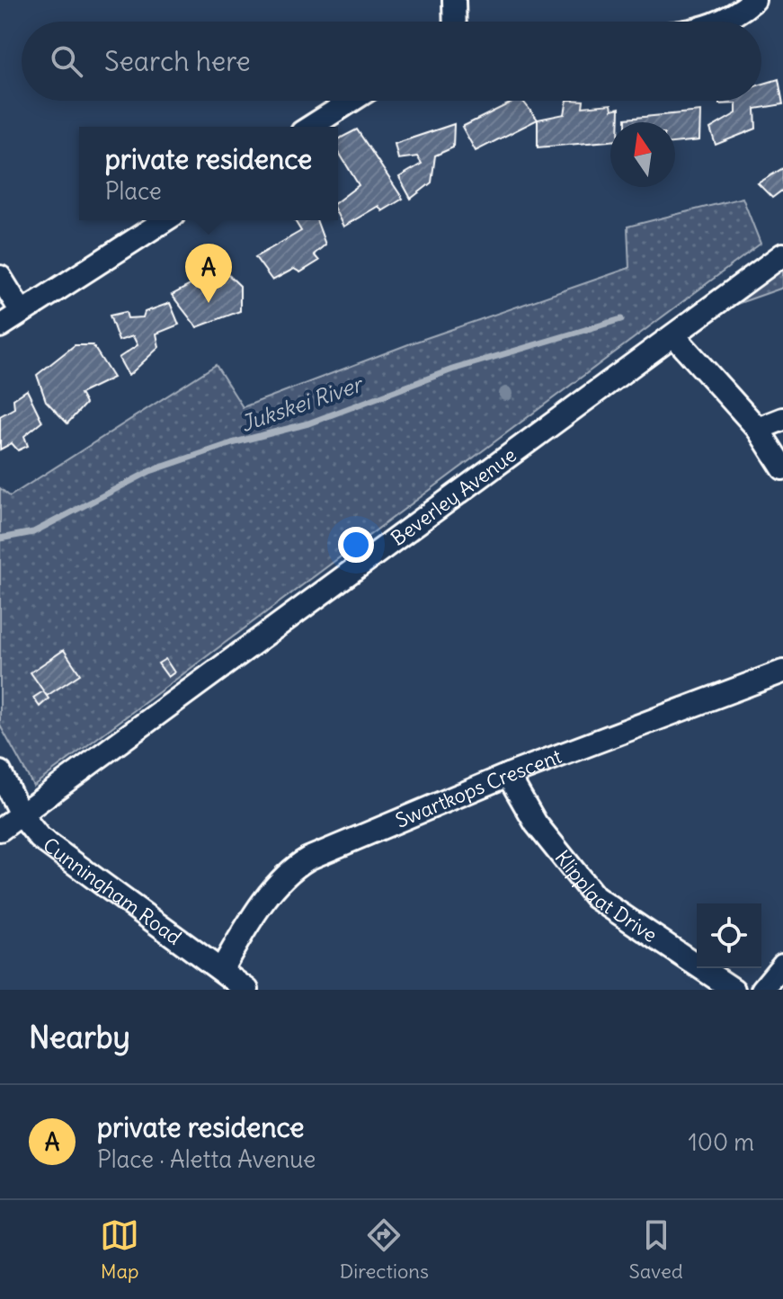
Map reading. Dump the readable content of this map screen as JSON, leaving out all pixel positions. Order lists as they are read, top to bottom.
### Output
{
  "streets": {
    "street": [
      "Beverley Avenue",
      "Swartkops Crescent",
      "Cunningham Road",
      "Klipplaat Drive"
    ]
  },
  "crossings": [
    ["Beverley Avenue", "Cunningham Road"],
    ["Swartkops Crescent", "Cunningham Road"],
    ["Swartkops Crescent", "Klipplaat Drive"]
  ],
  "water": ["Jukskei River"],
  "north": "top",
  "page": {
    "search": "Search here",
    "popup": ["private residence", "Place"],
    "pins": "A",
    "heading": "Nearby",
    "list": [
      {
        "mark": "A",
        "name": "private residence",
        "note": "Place · Aletta Avenue",
        "value": "100 m"
      }
    ],
    "nav": ["Map", "Directions", "Saved"]
  }
}
